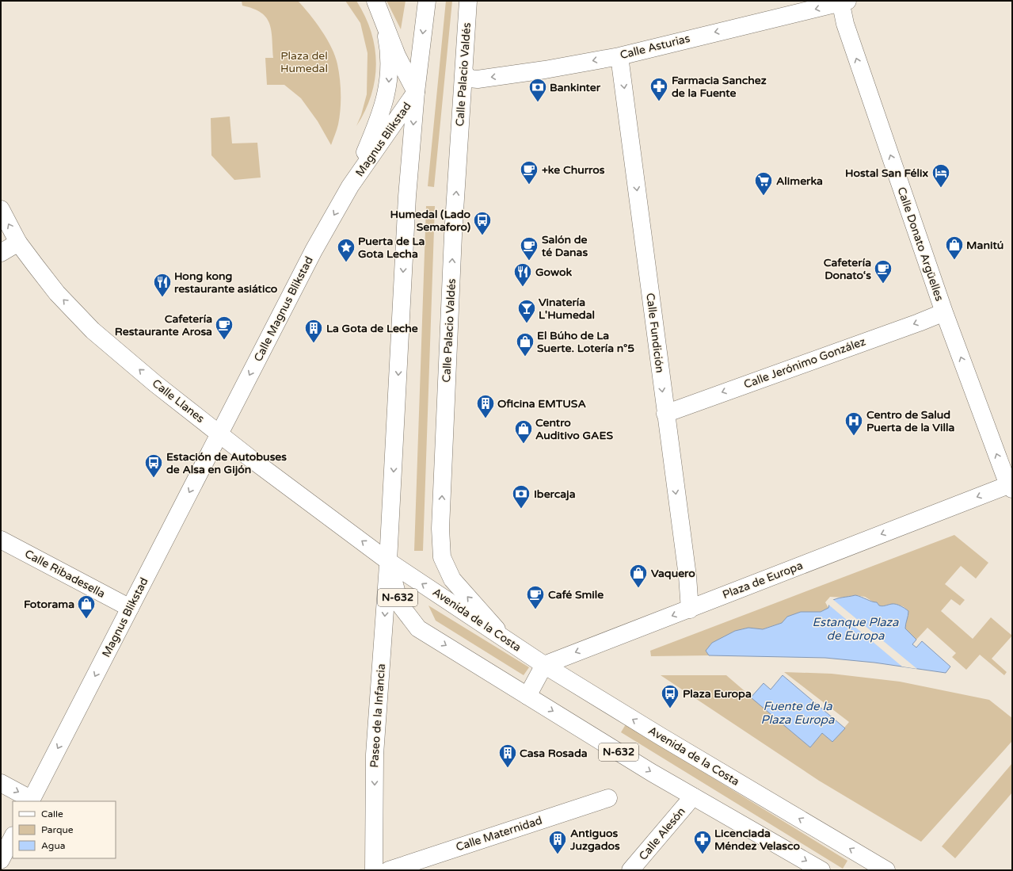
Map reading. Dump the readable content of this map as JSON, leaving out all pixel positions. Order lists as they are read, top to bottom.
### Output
{
  "streets": {
    "street": [
      "Calle Asturias",
      "Calle Palacio Valdés",
      "Magnus Blikstad",
      "Calle Donato Argüelles",
      "Calle Magnus Blikstad",
      "Calle Fundición",
      "Calle Jerónimo González",
      "Calle Llanes",
      "Calle Ribadesella",
      "Plaza de Europa",
      "N-632",
      "Avenida de la Costa",
      "Paseo de la Infancia",
      "Calle Maternidad",
      "Calle Alesón"
    ]
  },
  "crossings": [
    ["Calle Asturias", "Calle Palacio Valdés"],
    ["Calle Asturias", "Calle Donato Argüelles"],
    ["Calle Asturias", "Calle Fundición"],
    ["Calle Palacio Valdés", "Avenida de la Costa"],
    ["Magnus Blikstad", "Calle Magnus Blikstad"],
    ["Magnus Blikstad", "Calle Llanes"],
    ["Magnus Blikstad", "Calle Ribadesella"],
    ["Calle Donato Argüelles", "Calle Jerónimo González"],
    ["Calle Donato Argüelles", "Plaza de Europa"],
    ["Calle Magnus Blikstad", "Calle Llanes"],
    ["Calle Fundición", "Calle Jerónimo González"],
    ["Calle Fundición", "Plaza de Europa"],
    ["Calle Llanes", "N-632"],
    ["Calle Llanes", "Avenida de la Costa"],
    ["Calle Llanes", "Paseo de la Infancia"],
    ["Plaza de Europa", "Avenida de la Costa"],
    ["N-632", "Avenida de la Costa"],
    ["N-632", "Paseo de la Infancia"],
    ["N-632", "Calle Alesón"],
    ["Avenida de la Costa", "Paseo de la Infancia"]
  ],
  "one_way": [
    "Calle Asturias",
    "Magnus Blikstad",
    "Calle Donato Argüelles",
    "Calle Fundición",
    "Calle Jerónimo González",
    "Calle Llanes",
    "Plaza de Europa",
    "Paseo de la Infancia"
  ],
  "water": ["Estanque Plaza de Europa", "Fuente de la Plaza Europa"],
  "parks": ["Plaza del Humedal"],
  "places": {
    "pharmacy": ["Farmacia Sanchez de la Fuente", "Licenciada Méndez Velasco"],
    "bank": ["Bankinter", "Ibercaja"],
    "cafe": [
      "+ke Churros",
      "Salón de té Danas",
      "Cafetería Donato‘s",
      "Cafetería Restaurante Arosa",
      "Café Smile"
    ],
    "hotel": ["Hostal San Félix"],
    "supermarket": ["Alimerka"],
    "bus stop": ["Humedal (Lado Semaforo)", "Estación de Autobuses de Alsa en Gijón", "Plaza Europa"],
    "shop": [
      "Manitú",
      "El Búho de La Suerte. Lotería n°5",
      "Centro Auditivo GAES",
      "Vaquero",
      "Fotorama"
    ],
    "place": ["Puerta de La Gota Lecha"],
    "restaurant": ["Gowok", "Hong kong restaurante asiático"],
    "bar": ["Vinatería L'Humedal"],
    "building": [
      "La Gota de Leche",
      "Oficina EMTUSA",
      "Casa Rosada",
      "Antiguos Juzgados"
    ],
    "hospital": ["Centro de Salud Puerta de la Villa"]
  },
  "legend": ["Calle", "Parque", "Agua"]
}
